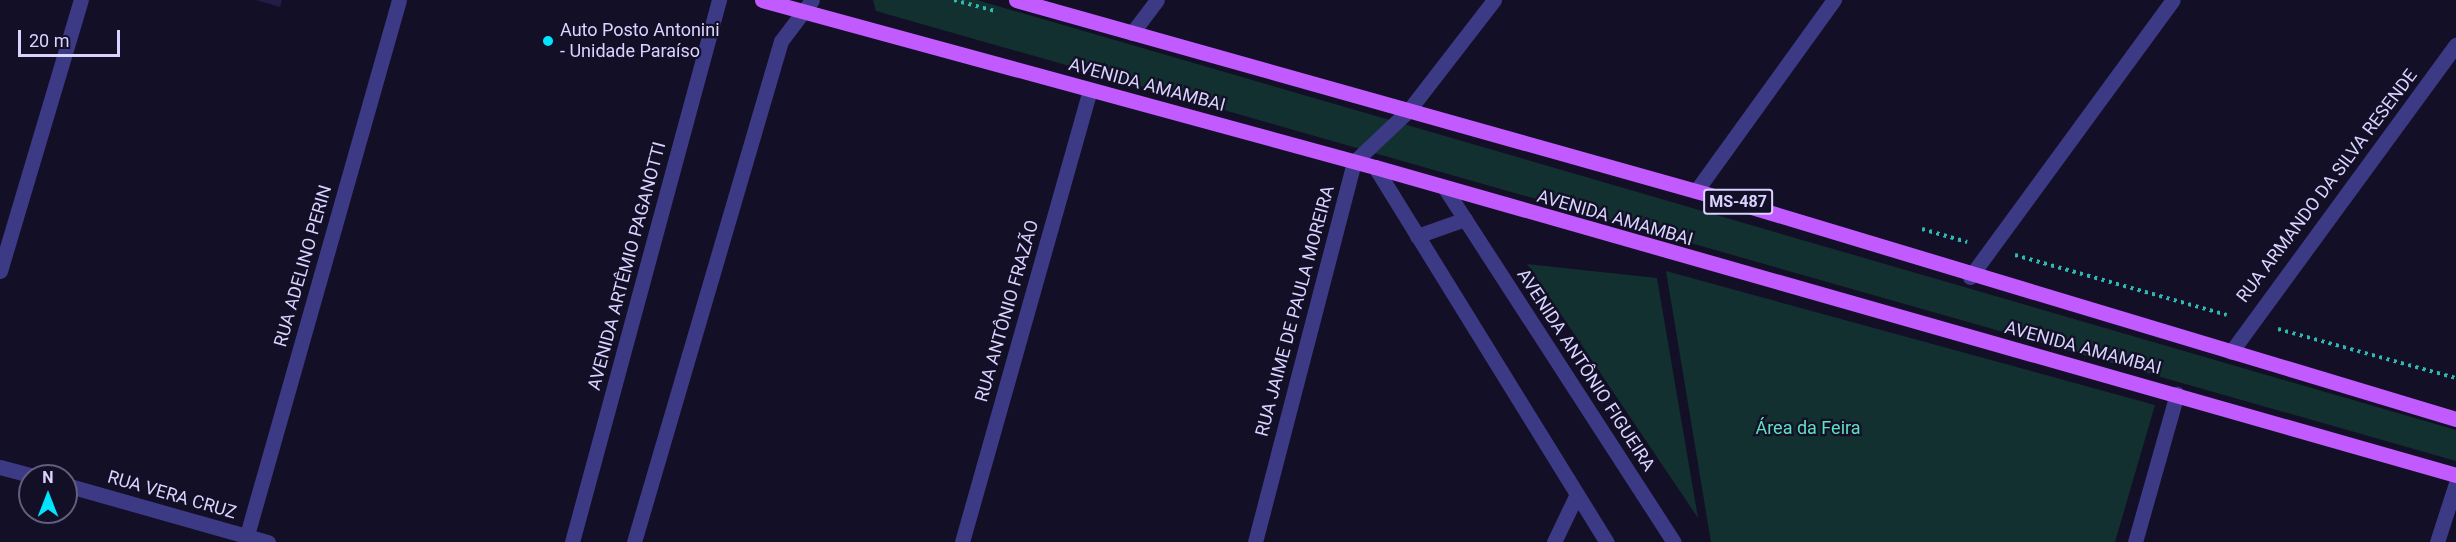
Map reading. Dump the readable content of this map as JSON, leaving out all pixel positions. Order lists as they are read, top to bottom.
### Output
{
  "streets": {
    "main road": ["AVENIDA AMAMBAI", "MS-487"],
    "street": [
      "RUA ARMANDO DA SILVA RESENDE",
      "RUA ADELINO PERIN",
      "AVENIDA ARTÊMIO PAGANOTTI",
      "RUA ANTÔNIO FRAZÃO",
      "RUA JAIME DE PAULA MOREIRA",
      "AVENIDA ANTÔNIO FIGUEIRA",
      "RUA VERA CRUZ"
    ]
  },
  "crossings": [
    ["AVENIDA AMAMBAI", "RUA ARMANDO DA SILVA RESENDE"],
    ["AVENIDA AMAMBAI", "RUA ANTÔNIO FRAZÃO"],
    ["AVENIDA AMAMBAI", "RUA JAIME DE PAULA MOREIRA"],
    ["AVENIDA AMAMBAI", "AVENIDA ANTÔNIO FIGUEIRA"],
    ["RUA ADELINO PERIN", "RUA VERA CRUZ"]
  ],
  "parks": ["Área da Feira"],
  "places": ["Auto Posto Antonini - Unidade Paraíso"],
  "scale_bar": "20 m",
  "north": "top"
}
